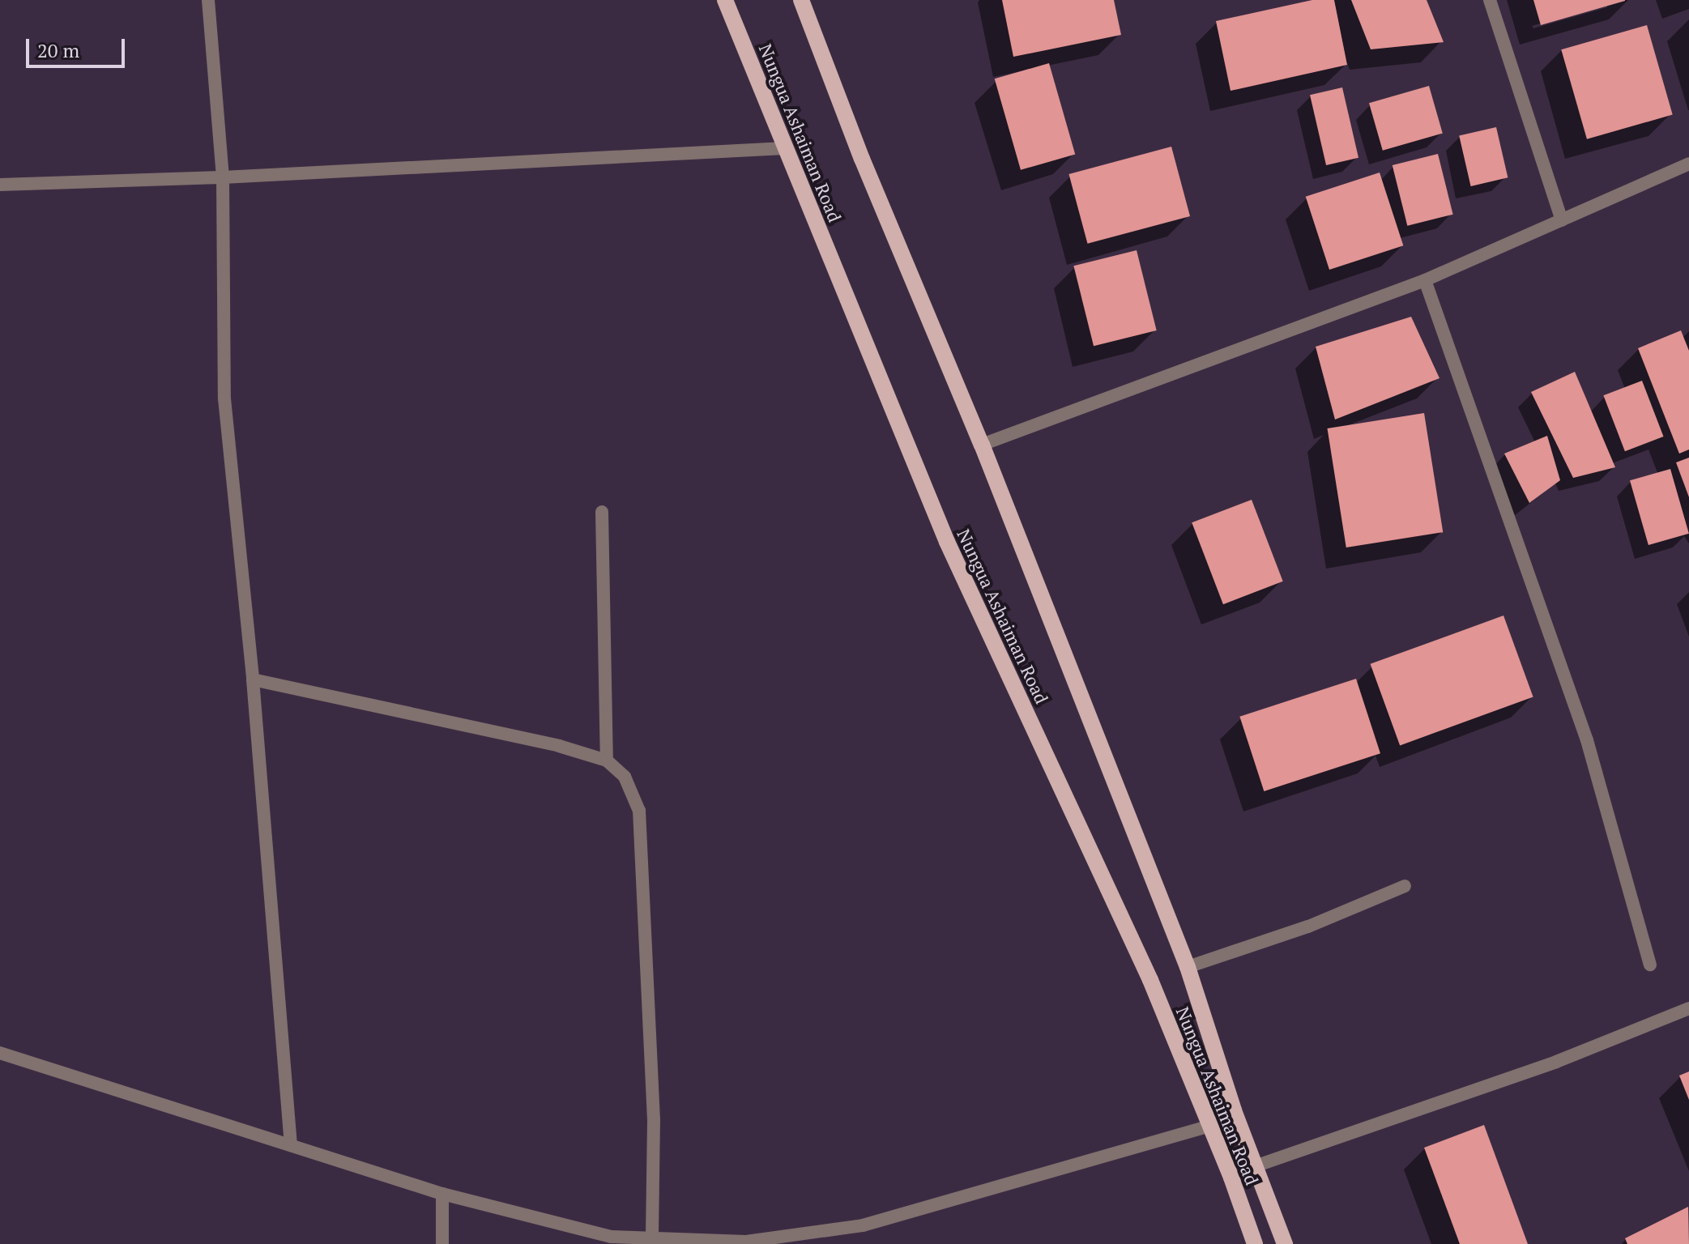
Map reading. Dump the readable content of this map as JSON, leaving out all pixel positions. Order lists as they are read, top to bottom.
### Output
{
  "streets": {
    "main road": ["Nungua Ashaiman Road"]
  },
  "scale_bar": "20 m"
}
